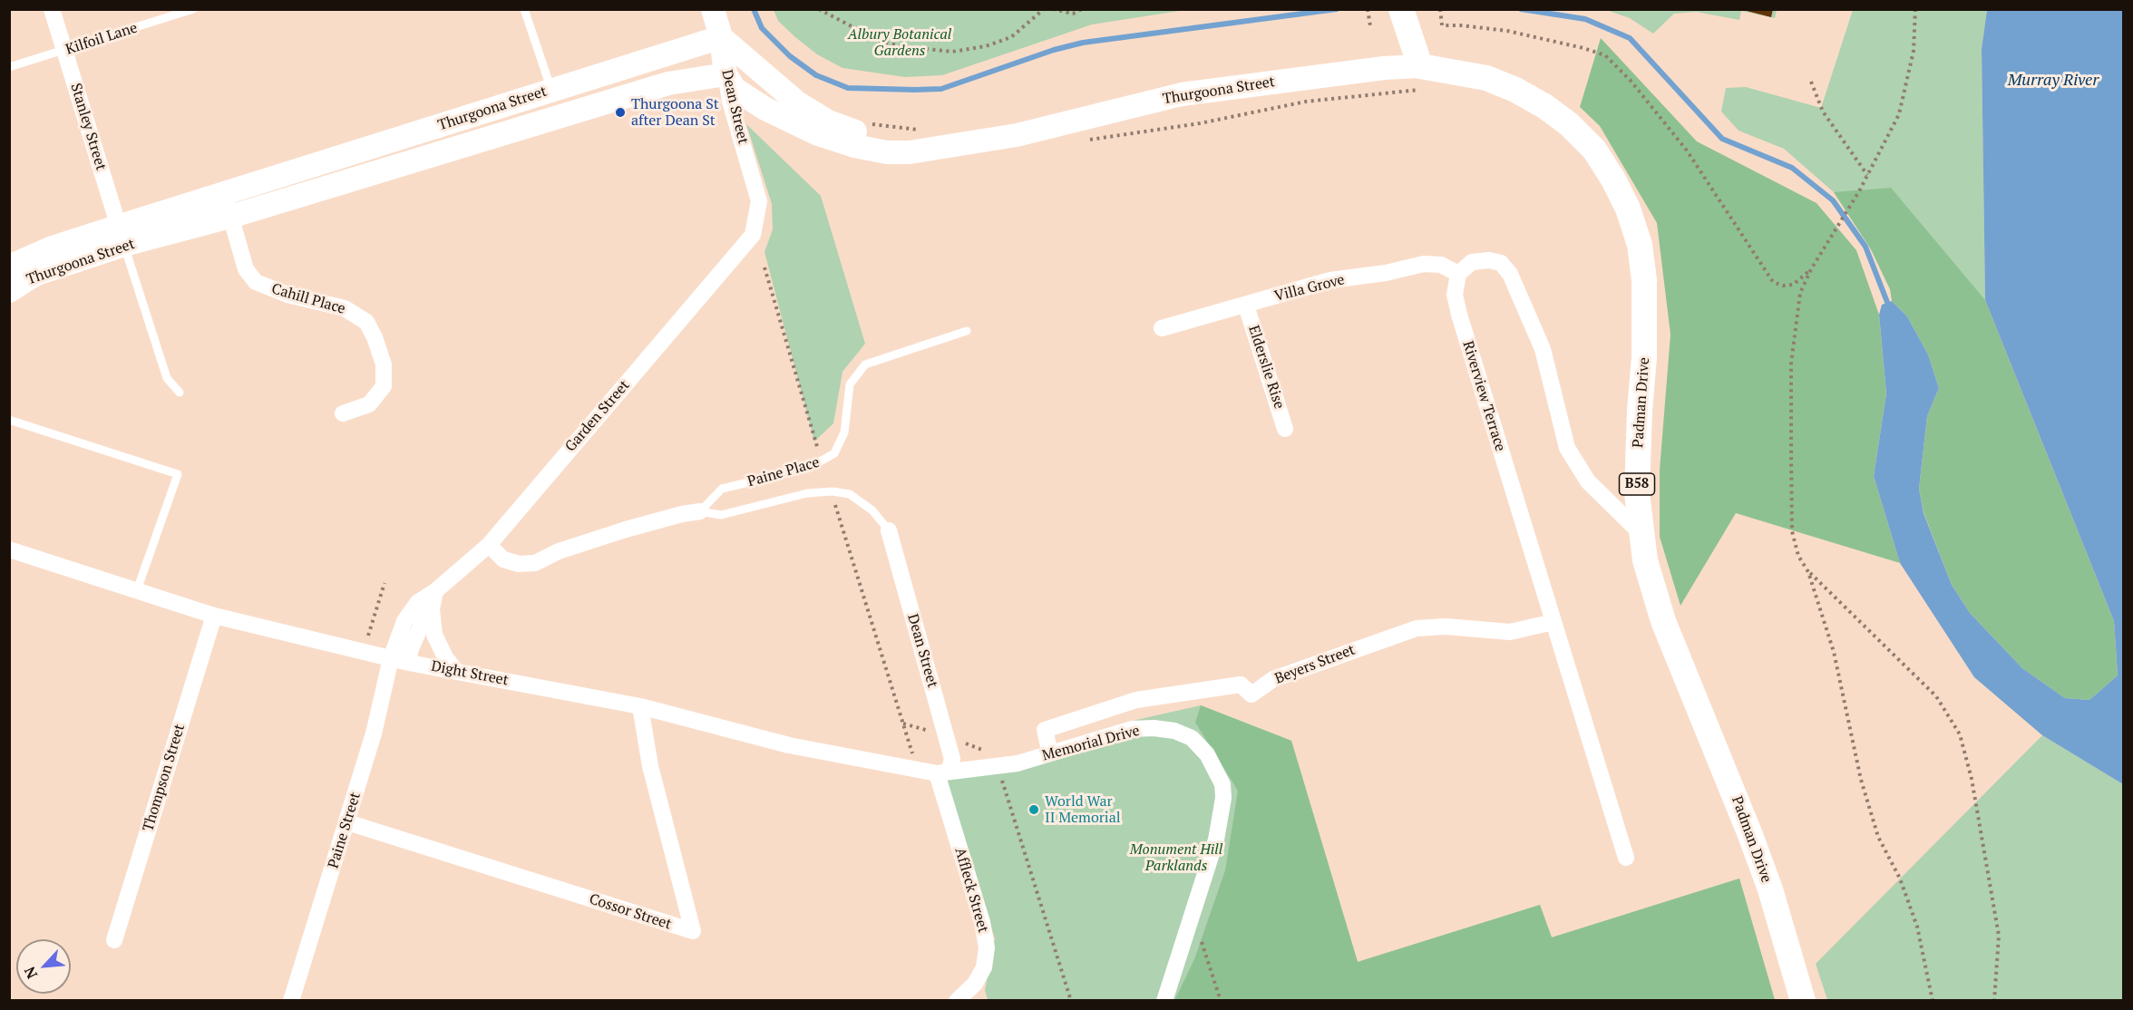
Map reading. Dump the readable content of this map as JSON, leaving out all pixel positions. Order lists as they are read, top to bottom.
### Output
{
  "streets": {
    "main road": [
      "Thurgoona Street",
      "Dean Street",
      "Padman Drive",
      "B58"
    ],
    "street": [
      "Stanley Street",
      "Villa Grove",
      "Cahill Place",
      "Elderslie Rise",
      "Riverview Terrace",
      "Garden Street",
      "Paine Place",
      "Beyers Street",
      "Dight Street",
      "Memorial Drive",
      "Thompson Street",
      "Paine Street",
      "Affleck Street",
      "Cossor Street"
    ],
    "lane": ["Kilfoil Lane"]
  },
  "crossings": [
    ["Kilfoil Lane", "Stanley Street"],
    ["Thurgoona Street", "Dean Street"],
    ["Thurgoona Street", "Stanley Street"],
    ["Thurgoona Street", "Cahill Place"],
    ["Thurgoona Street", "Padman Drive"],
    ["Dean Street", "Garden Street"],
    ["Dean Street", "Paine Place"],
    ["Dean Street", "Dight Street"],
    ["Dean Street", "Memorial Drive"],
    ["Dean Street", "Affleck Street"],
    ["Villa Grove", "Elderslie Rise"],
    ["Villa Grove", "Riverview Terrace"],
    ["Riverview Terrace", "Beyers Street"],
    ["Garden Street", "Paine Place"],
    ["Garden Street", "Dight Street"],
    ["Garden Street", "Paine Street"],
    ["Beyers Street", "Memorial Drive"],
    ["Dight Street", "Memorial Drive"],
    ["Dight Street", "Thompson Street"],
    ["Dight Street", "Paine Street"],
    ["Dight Street", "Affleck Street"],
    ["Dight Street", "Cossor Street"],
    ["Memorial Drive", "Affleck Street"],
    ["Paine Street", "Cossor Street"]
  ],
  "water": ["Murray River"],
  "parks": ["Albury Botanical Gardens", "Monument Hill Parklands"],
  "places": ["Thurgoona St after Dean St", "World War II Memorial"],
  "north": "bottom left"
}
